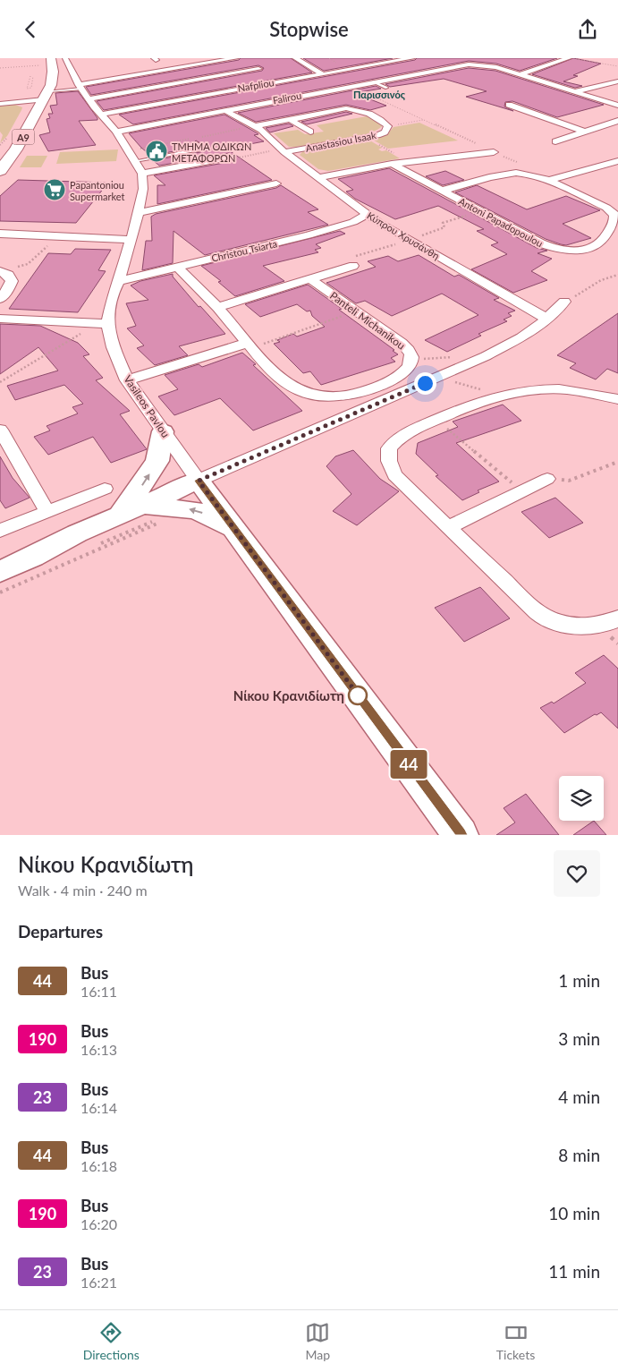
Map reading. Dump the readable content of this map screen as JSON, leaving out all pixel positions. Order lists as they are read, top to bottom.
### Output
{
  "streets": {
    "main road": ["A9"],
    "street": [
      "Nafpliou",
      "Falirou",
      "Anastasiou Isaak",
      "Antoni Papadopoulou",
      "Κύπρου Χρυσάνθη",
      "Christou Tsiarta",
      "Panteli Michanikou",
      "Vasileos Pavlou"
    ]
  },
  "crossings": [
    ["Falirou", "Κύπρου Χρυσάνθη"],
    ["Anastasiou Isaak", "Κύπρου Χρυσάνθη"],
    ["Κύπρου Χρυσάνθη", "Christou Tsiarta"],
    ["Christou Tsiarta", "Vasileos Pavlou"]
  ],
  "districts": ["Παρισσινός"],
  "places": {
    "public building": ["ΤΜΗΜΑ ΟΔΙΚΩΝ ΜΕΤΑΦΟΡΩΝ"],
    "supermarket": ["Papantoniou Supermarket"],
    "other": ["Νίκου Κρανιδίωτη"]
  },
  "lines": ["bus line 44"],
  "page": {
    "header": "Stopwise",
    "on_map": "44",
    "heading": [
      ["Νίκου Κρανιδίωτη", "Walk · 4 min · 240 m"],
      "Departures"
    ],
    "list": [
      {
        "mark": "44",
        "name": "Bus",
        "note": "16:11",
        "value": "1 min"
      },
      {
        "mark": "190",
        "name": "Bus",
        "note": "16:13",
        "value": "3 min"
      },
      {
        "mark": "23",
        "name": "Bus",
        "note": "16:14",
        "value": "4 min"
      },
      {
        "mark": "44",
        "name": "Bus",
        "note": "16:18",
        "value": "8 min"
      },
      {
        "mark": "190",
        "name": "Bus",
        "note": "16:20",
        "value": "10 min"
      },
      {
        "mark": "23",
        "name": "Bus",
        "note": "16:21",
        "value": "11 min"
      }
    ],
    "tabs": ["Directions", "Map", "Tickets"]
  }
}
